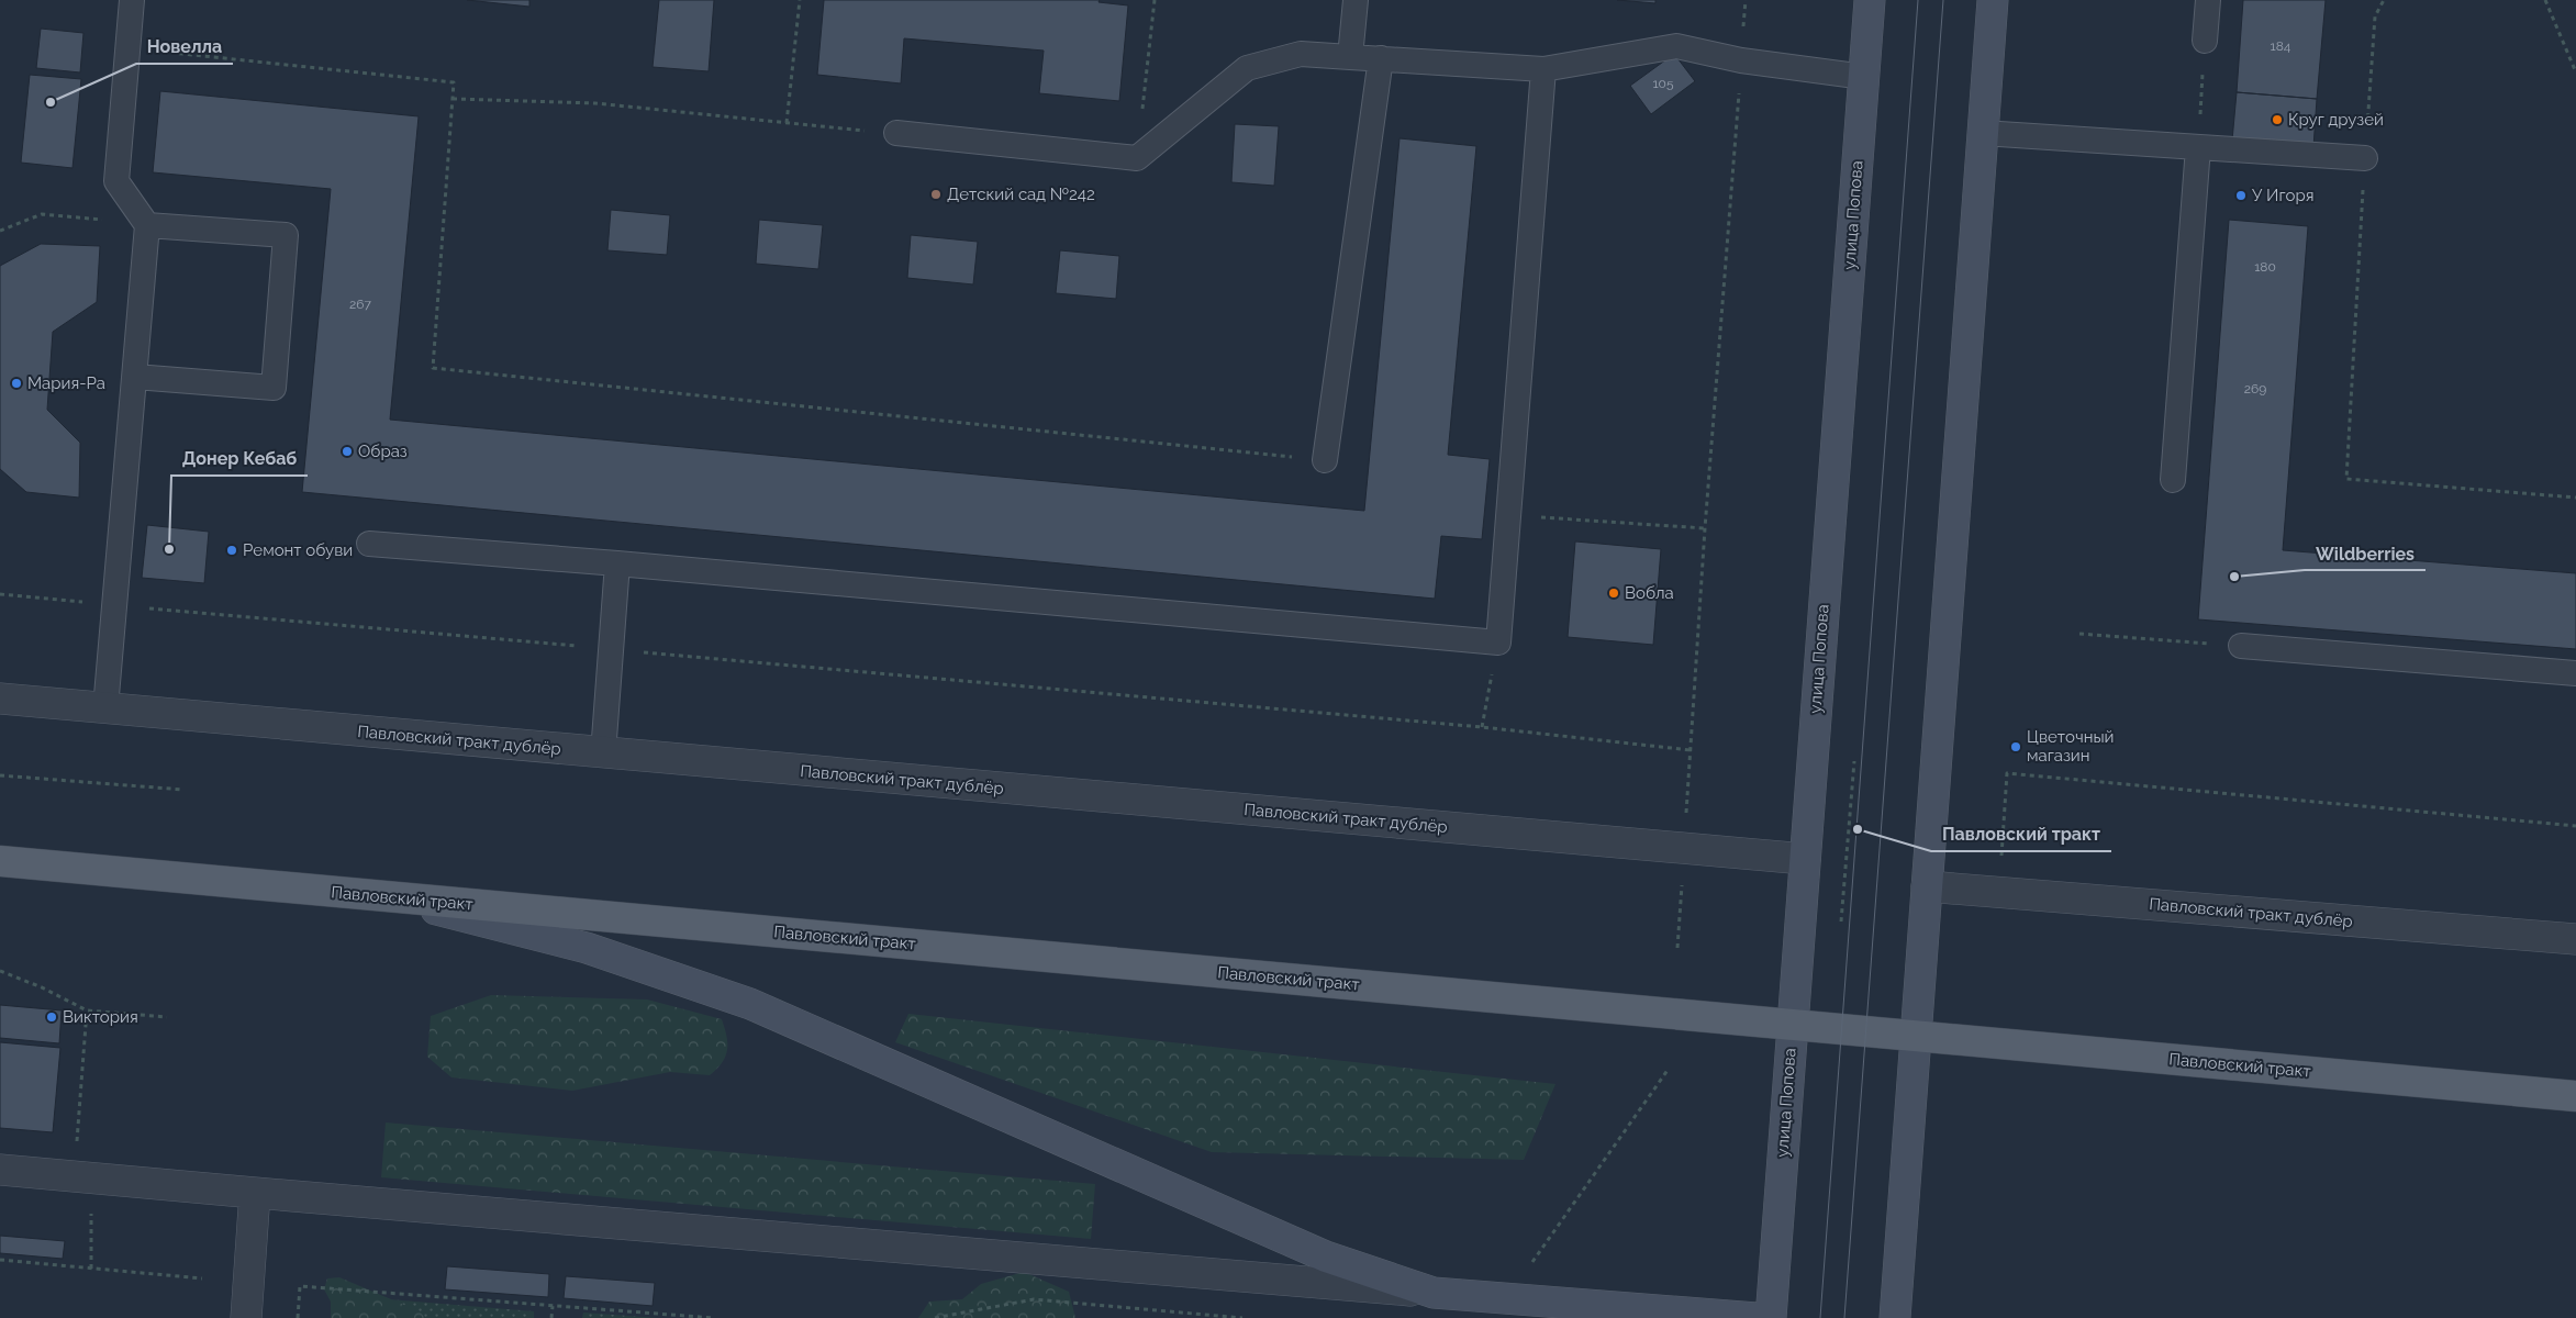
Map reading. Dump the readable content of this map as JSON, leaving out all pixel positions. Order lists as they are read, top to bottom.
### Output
{
  "streets": {
    "main road": ["улица Попова", "Павловский тракт"],
    "street": ["Павловский тракт дублёр"]
  },
  "crossings": [
    ["улица Попова", "Павловский тракт дублёр"],
    ["улица Попова", "Павловский тракт"]
  ],
  "places": [
    "Новелла",
    "Круг друзей",
    "Детский сад №242",
    "У Игоря",
    "Мария-Ра",
    "Образ",
    "Донер Кебаб",
    "Ремонт обуви",
    "Wildberries",
    "Вобла",
    "Цветочный магазин",
    "Павловский тракт",
    "Виктория"
  ],
  "house_numbers": [
    "184",
    "105",
    "180",
    "267",
    "269"
  ]
}
